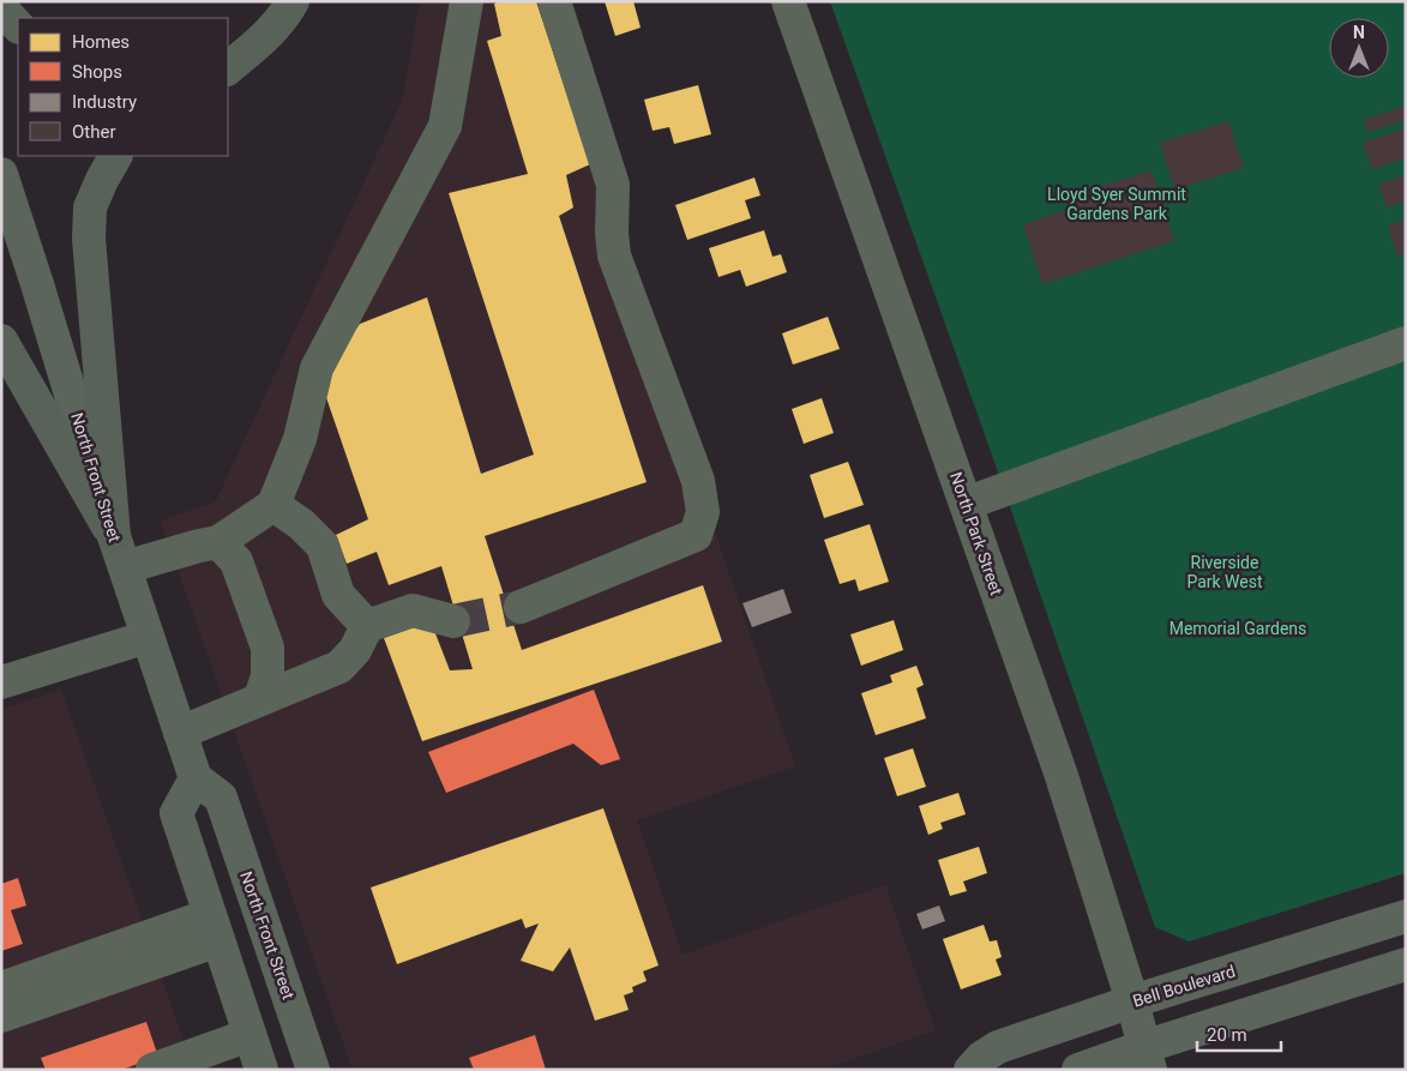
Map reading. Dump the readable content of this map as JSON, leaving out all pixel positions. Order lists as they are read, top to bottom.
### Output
{
  "streets": {
    "main road": ["North Front Street", "Bell Boulevard"],
    "street": ["North Park Street"]
  },
  "crossings": [
    ["North Park Street", "Bell Boulevard"]
  ],
  "parks": ["Lloyd Syer Summit Gardens Park", "Riverside Park West", "Memorial Gardens"],
  "legend": [
    "Homes",
    "Shops",
    "Industry",
    "Other"
  ],
  "scale_bar": "20 m",
  "north": "top"
}
